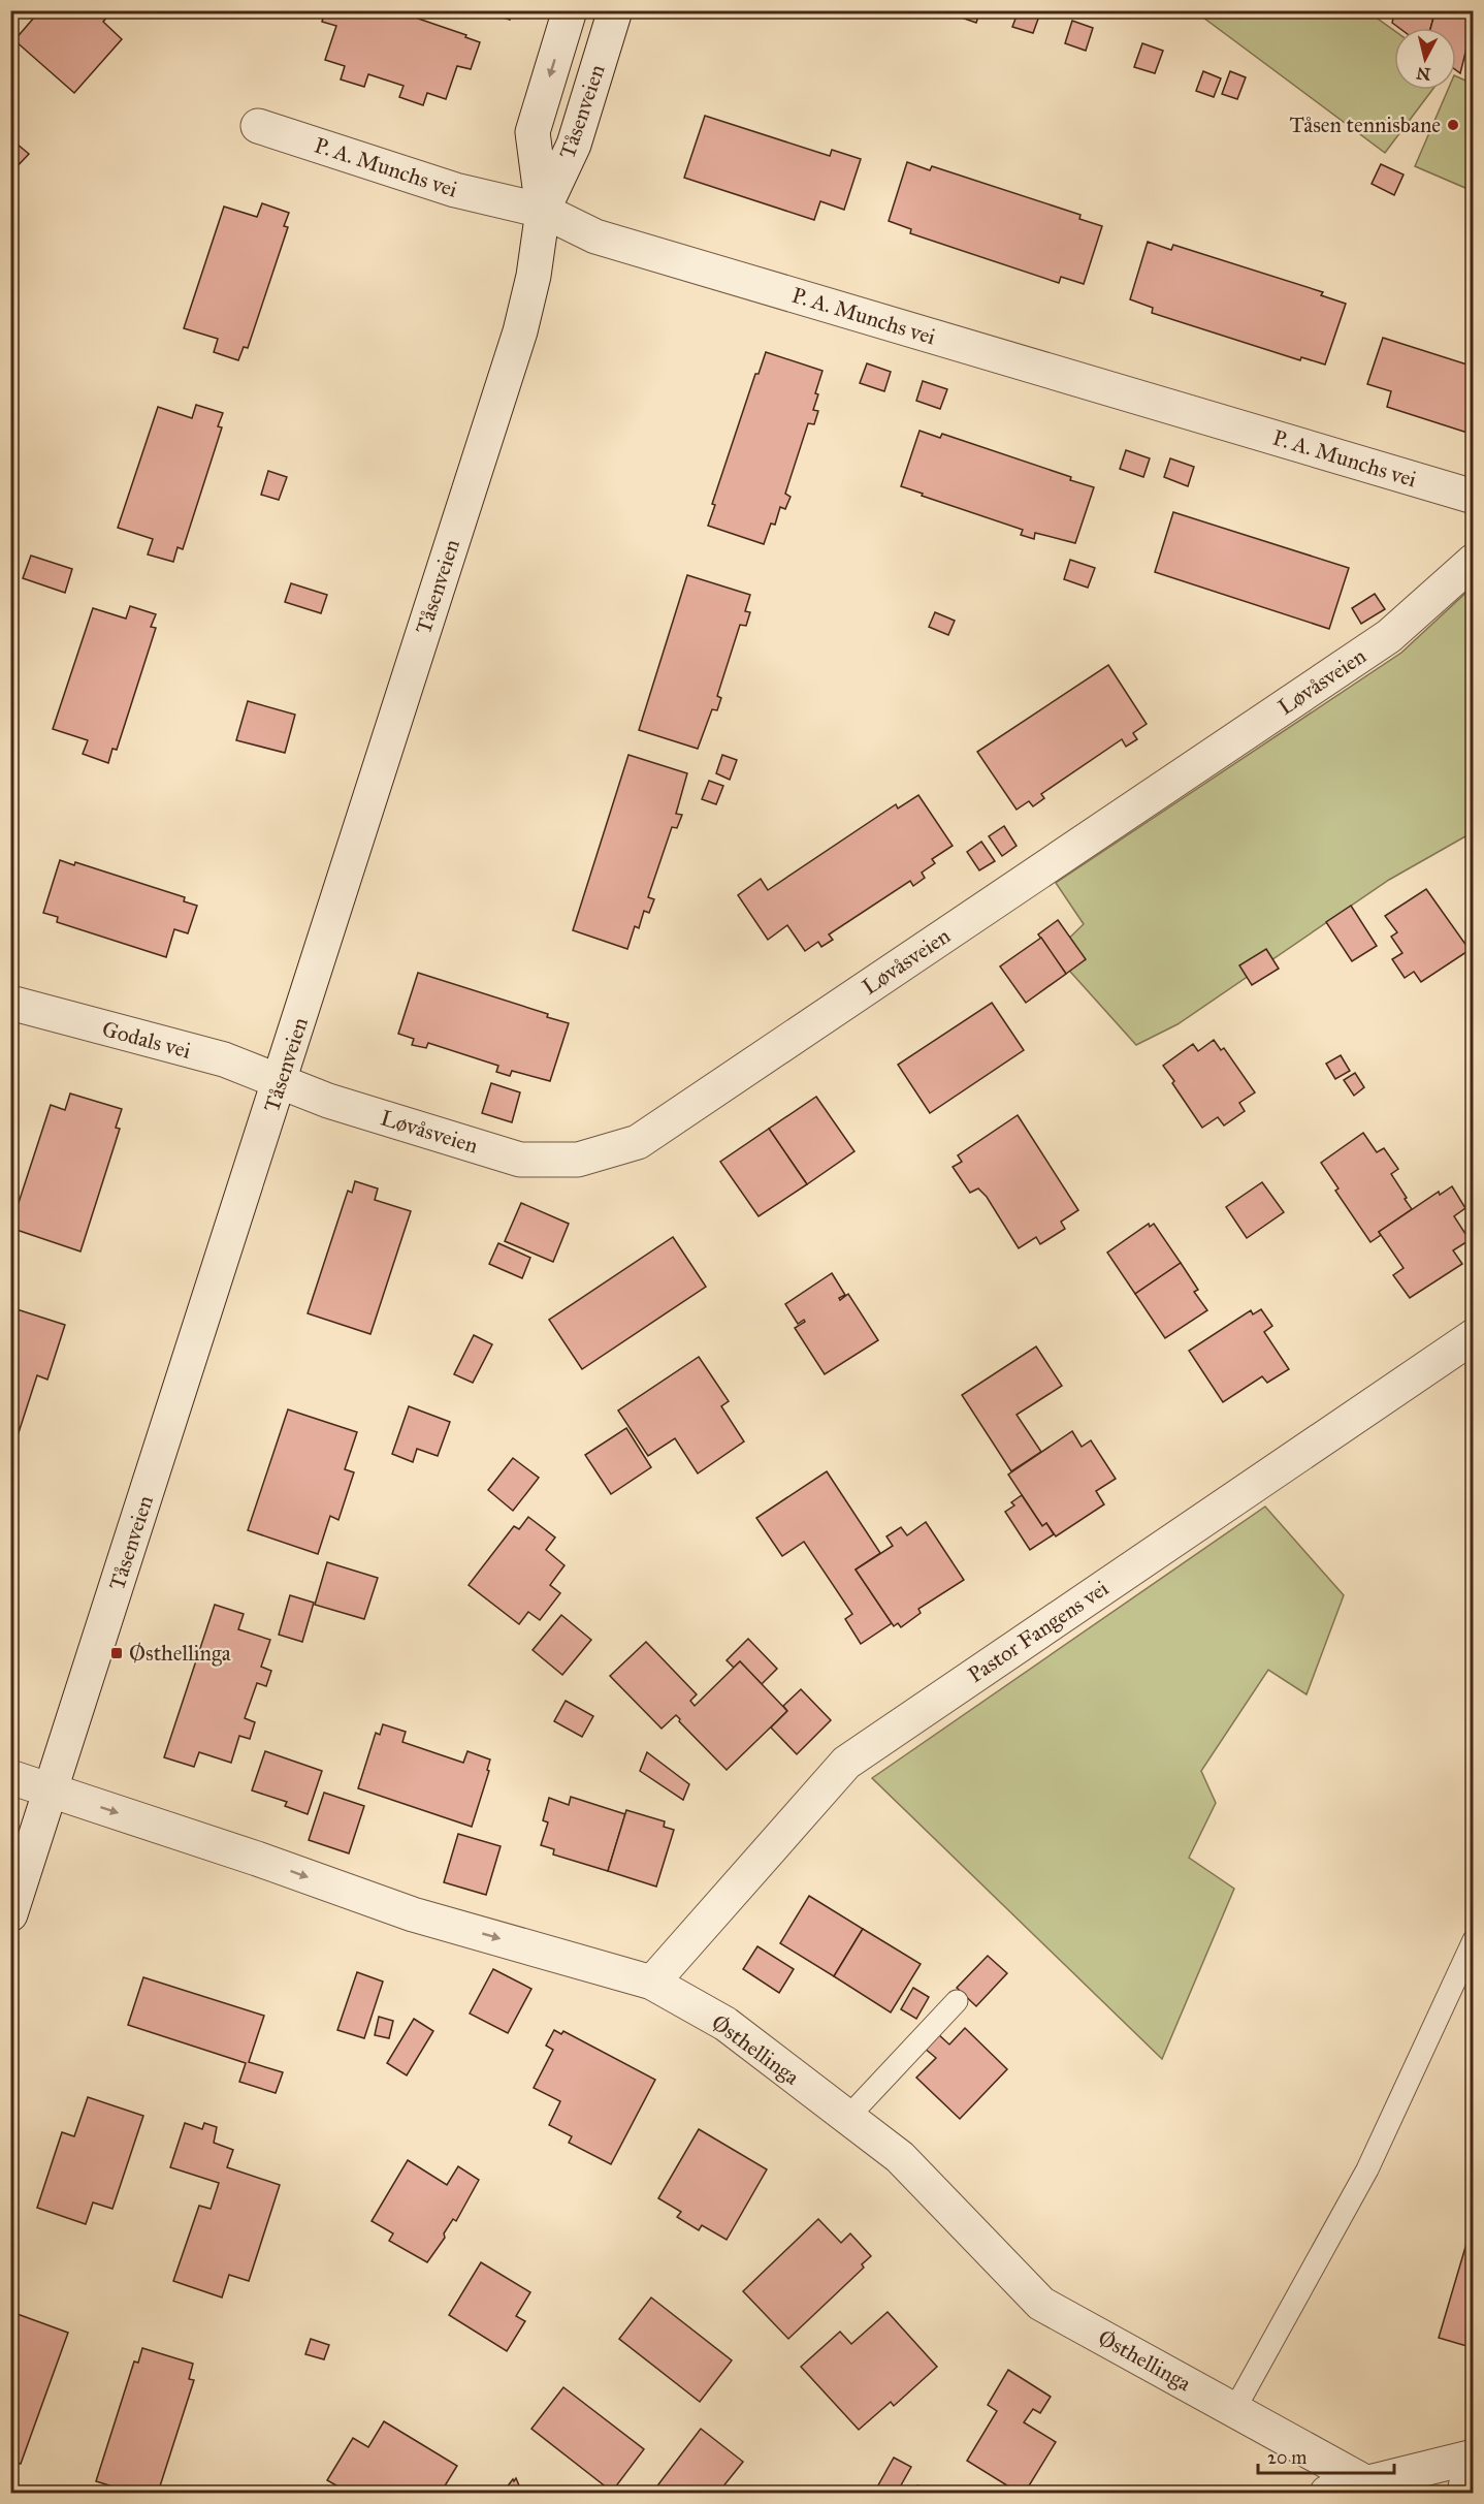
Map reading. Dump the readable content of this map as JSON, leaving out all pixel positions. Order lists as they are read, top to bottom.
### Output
{
  "streets": {
    "street": [
      "Tåsenveien",
      "P. A. Munchs vei",
      "Løvåsveien",
      "Godals vei",
      "Pastor Fangens vei",
      "Østhellinga"
    ]
  },
  "crossings": [
    ["Tåsenveien", "P. A. Munchs vei"],
    ["Tåsenveien", "Løvåsveien"],
    ["Tåsenveien", "Godals vei"],
    ["Tåsenveien", "Østhellinga"],
    ["Løvåsveien", "Godals vei"],
    ["Pastor Fangens vei", "Østhellinga"]
  ],
  "one_way": ["Østhellinga"],
  "places": {
    "other": ["Tåsen tennisbane"],
    "transit": ["Østhellinga"]
  },
  "scale_bar": "20 m",
  "north": "bottom"
}
